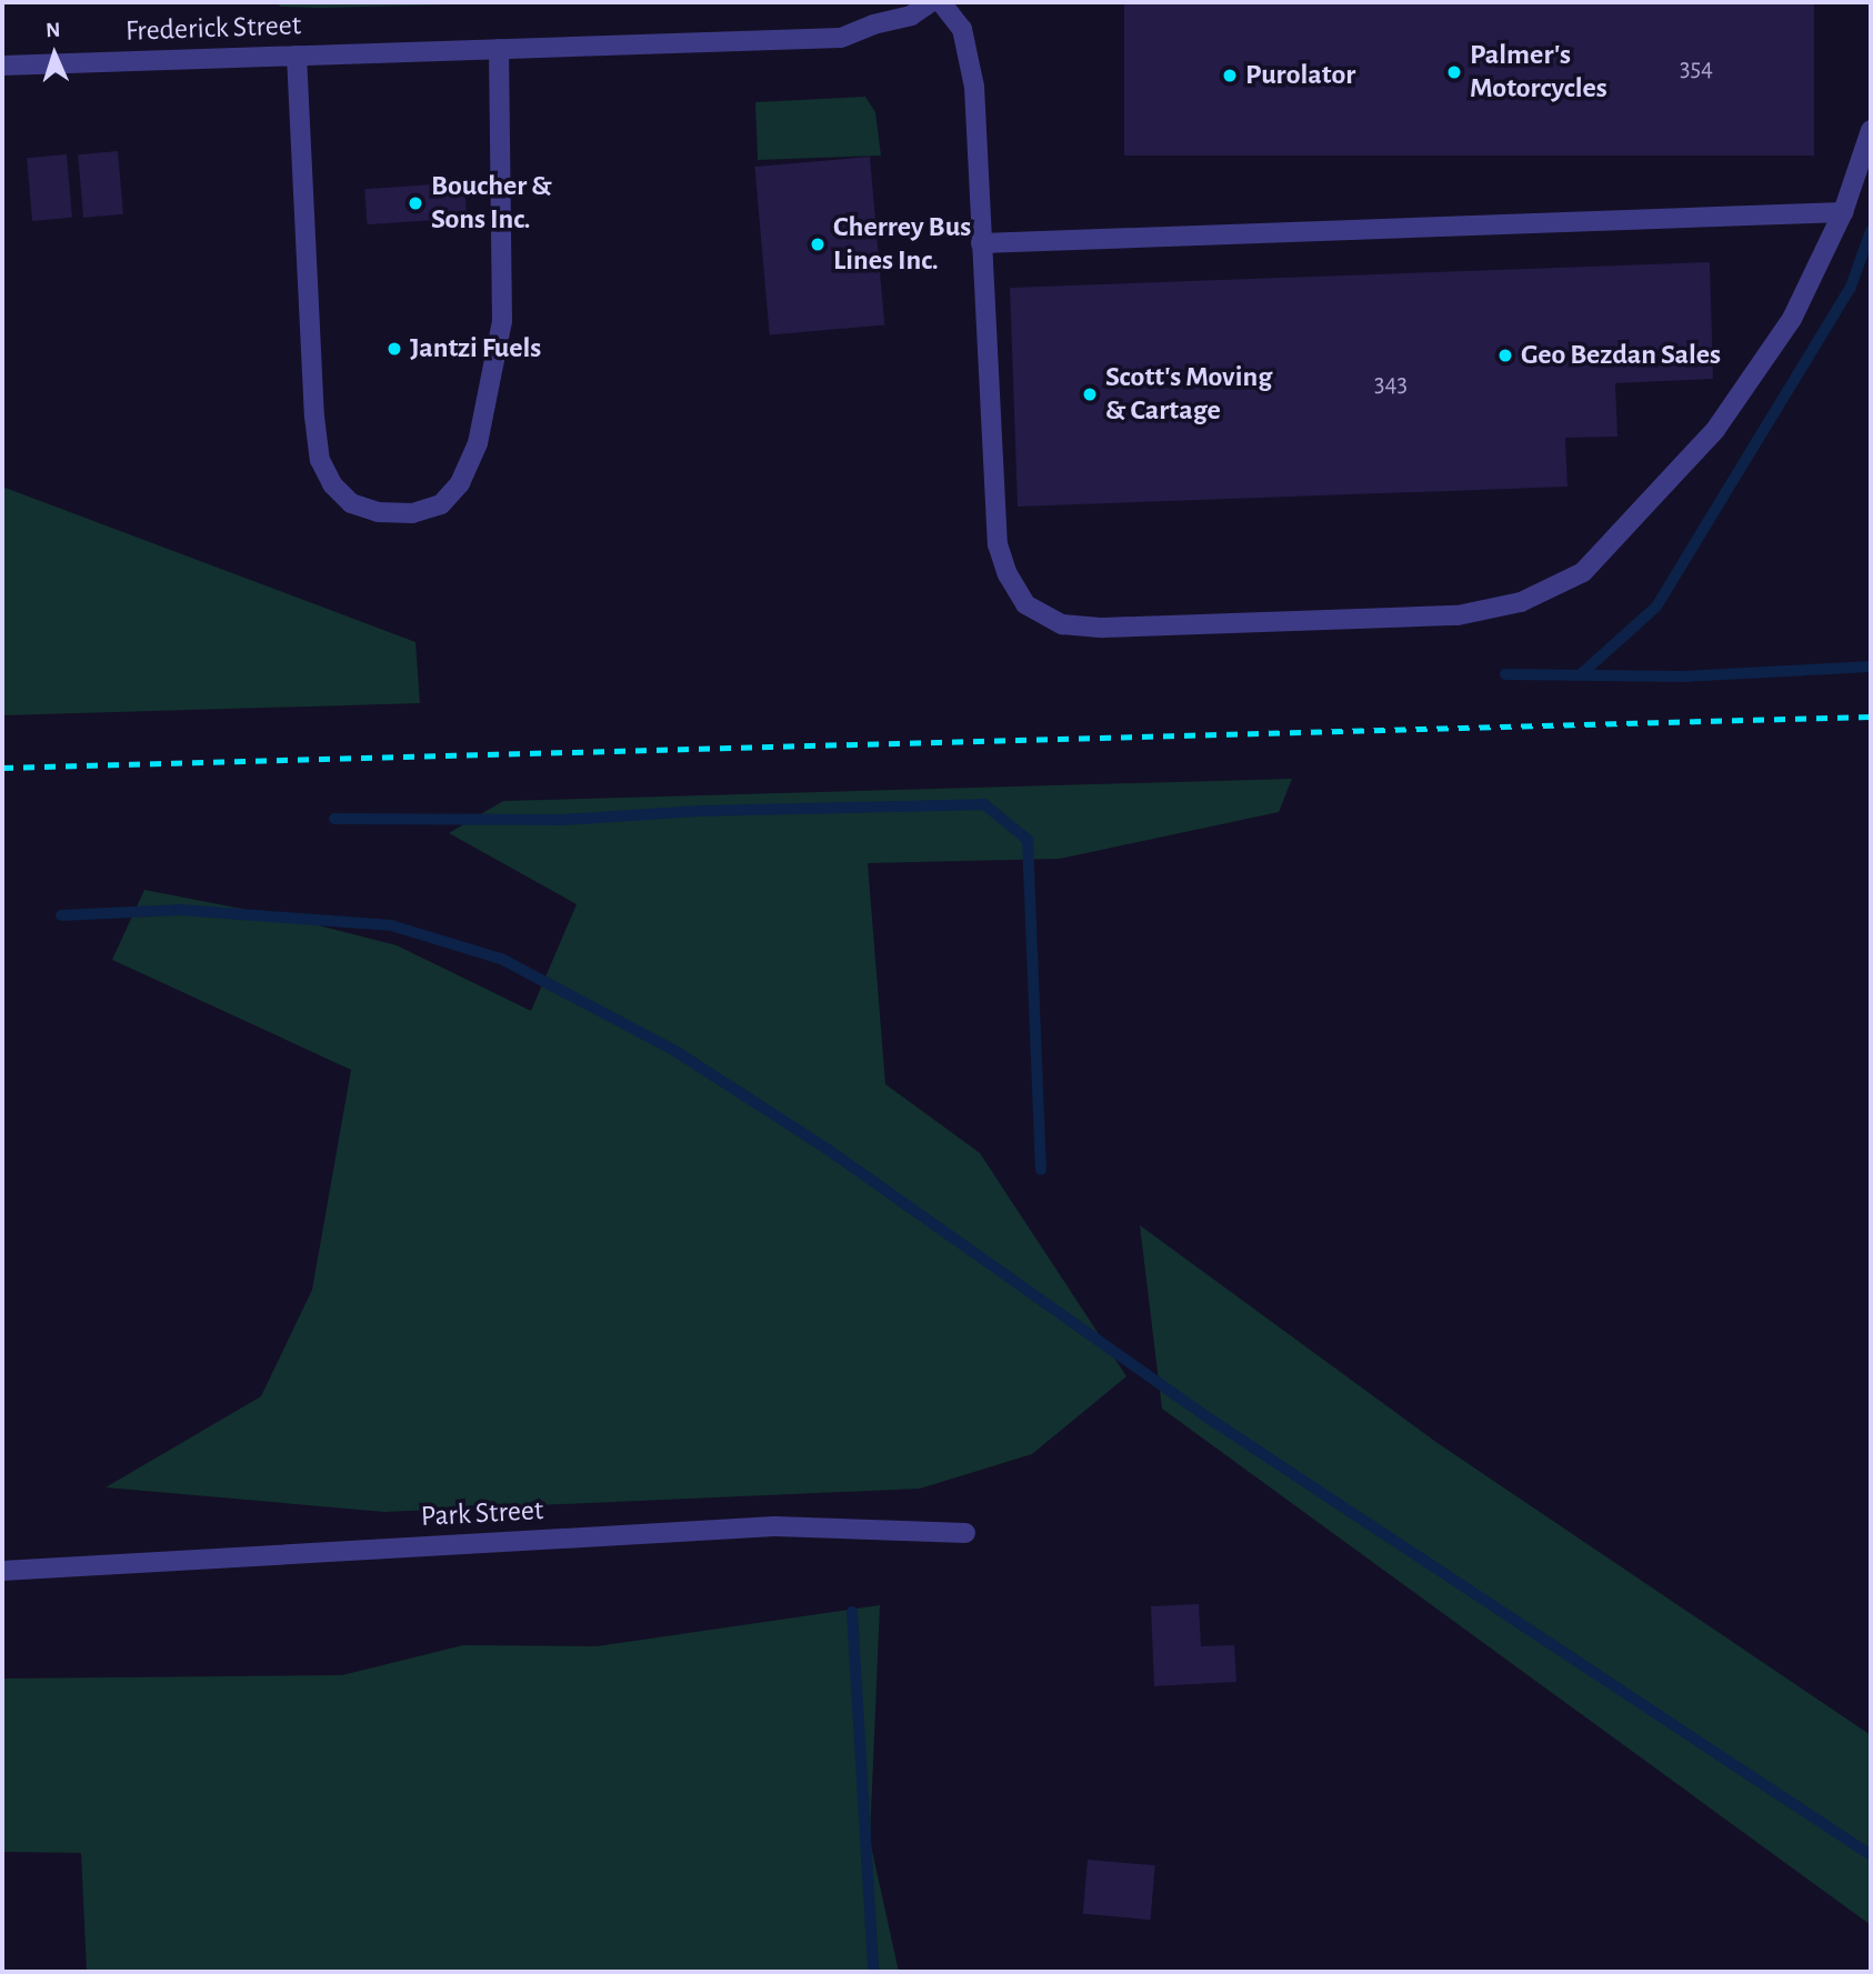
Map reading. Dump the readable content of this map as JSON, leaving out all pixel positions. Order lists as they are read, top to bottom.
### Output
{
  "streets": {
    "street": ["Frederick Street", "Park Street"]
  },
  "places": [
    "Palmer's Motorcycles",
    "Purolator",
    "Boucher & Sons Inc.",
    "Cherrey Bus Lines Inc.",
    "Jantzi Fuels",
    "Geo Bezdan Sales",
    "Scott's Moving & Cartage"
  ],
  "house_numbers": ["354", "343"],
  "north": "top"
}
